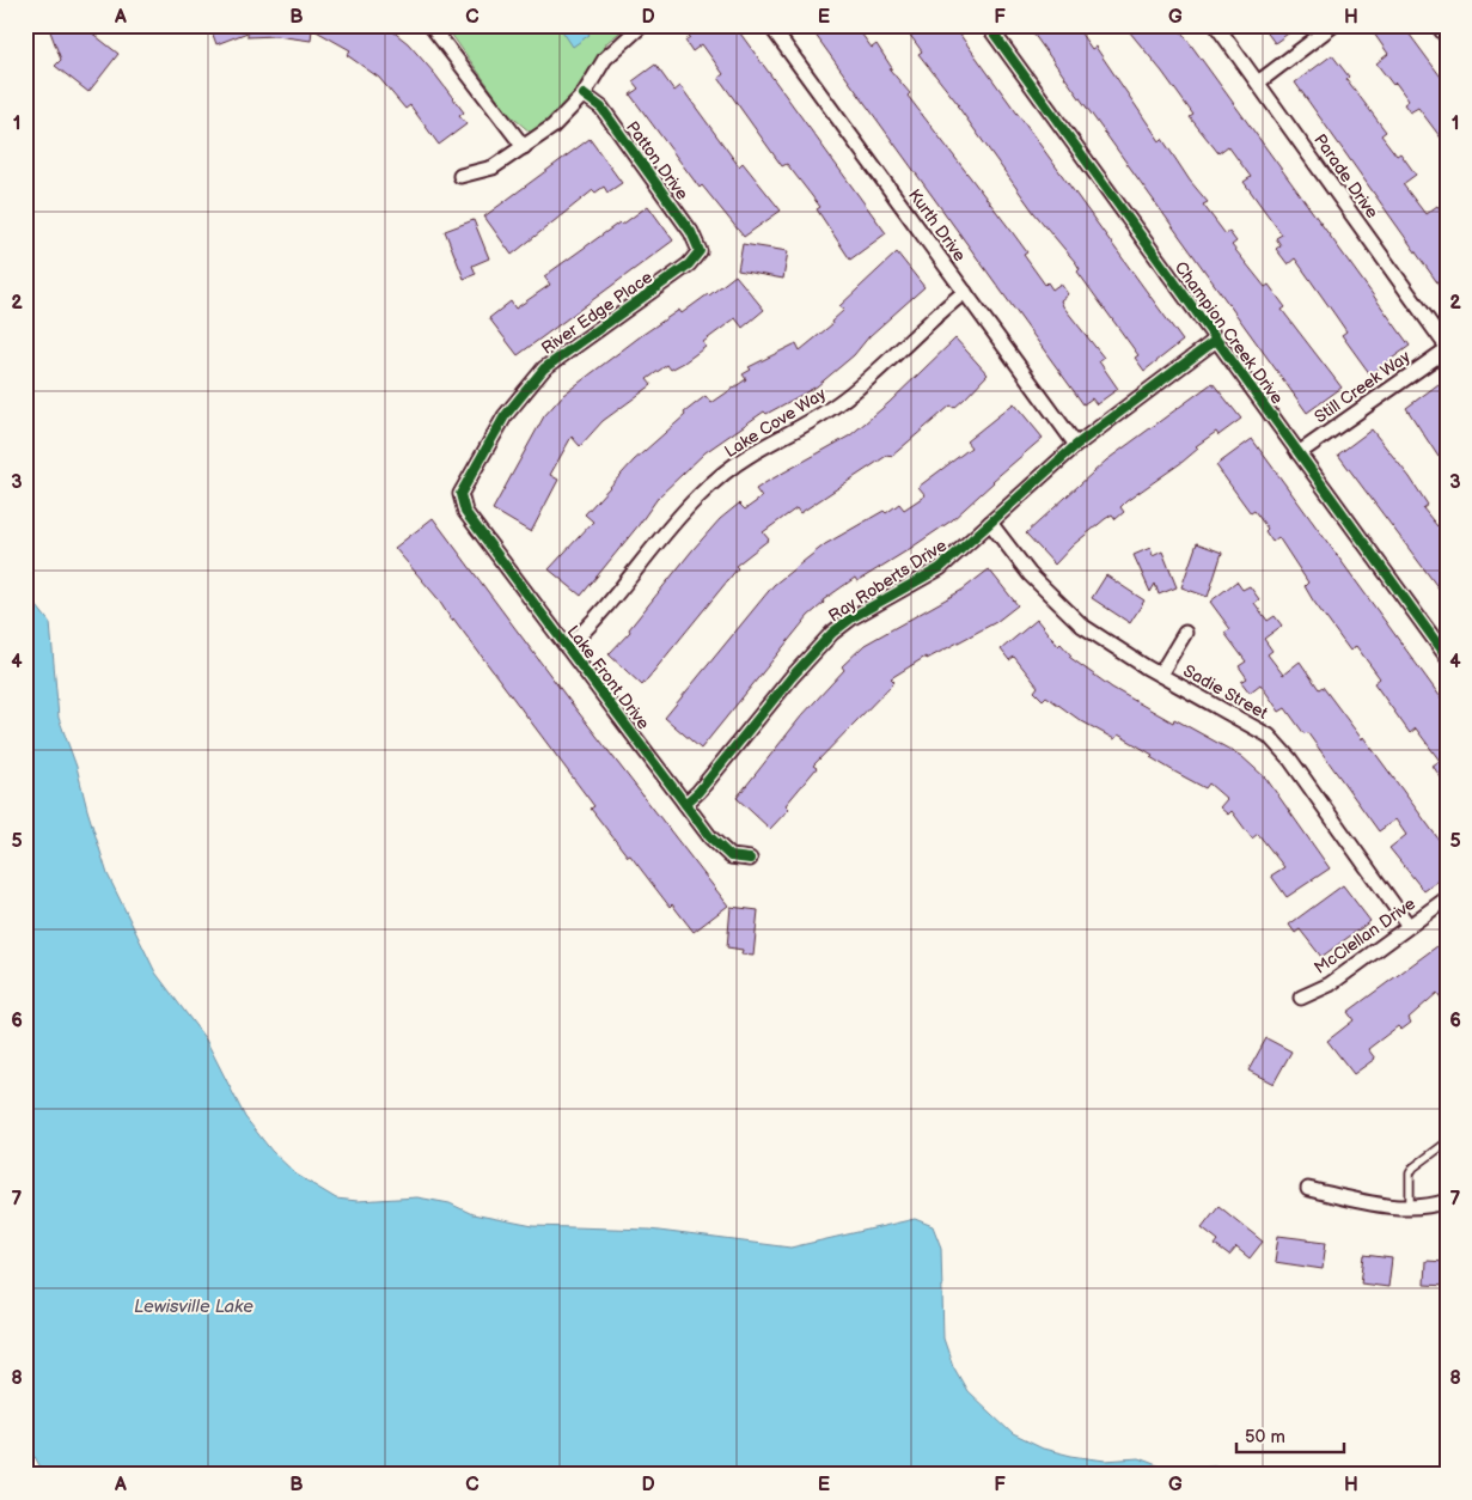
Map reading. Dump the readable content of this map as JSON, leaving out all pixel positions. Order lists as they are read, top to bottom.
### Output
{
  "streets": {
    "street": [
      "Patton Drive",
      "Parade Drive",
      "Kurth Drive",
      "River Edge Place",
      "Champion Creek Drive",
      "Still Creek Way",
      "Lake Cove Way",
      "Ray Roberts Drive",
      "Lake Front Drive",
      "Sadie Street",
      "McClellan Drive"
    ]
  },
  "crossings": [
    ["Patton Drive", "River Edge Place"],
    ["Parade Drive", "Still Creek Way"],
    ["Kurth Drive", "Lake Cove Way"],
    ["Kurth Drive", "Ray Roberts Drive"],
    ["River Edge Place", "Lake Front Drive"],
    ["Champion Creek Drive", "Still Creek Way"],
    ["Champion Creek Drive", "Ray Roberts Drive"],
    ["Lake Cove Way", "Lake Front Drive"],
    ["Ray Roberts Drive", "Lake Front Drive"],
    ["Ray Roberts Drive", "Sadie Street"],
    ["Sadie Street", "McClellan Drive"]
  ],
  "water": ["Lewisville Lake"],
  "scale_bar": "50 m",
  "grid": {
    "columns": [
      "A",
      "B",
      "C",
      "D",
      "E",
      "F",
      "G",
      "H"
    ],
    "rows": [
      "1",
      "2",
      "3",
      "4",
      "5",
      "6",
      "7",
      "8"
    ]
  }
}
